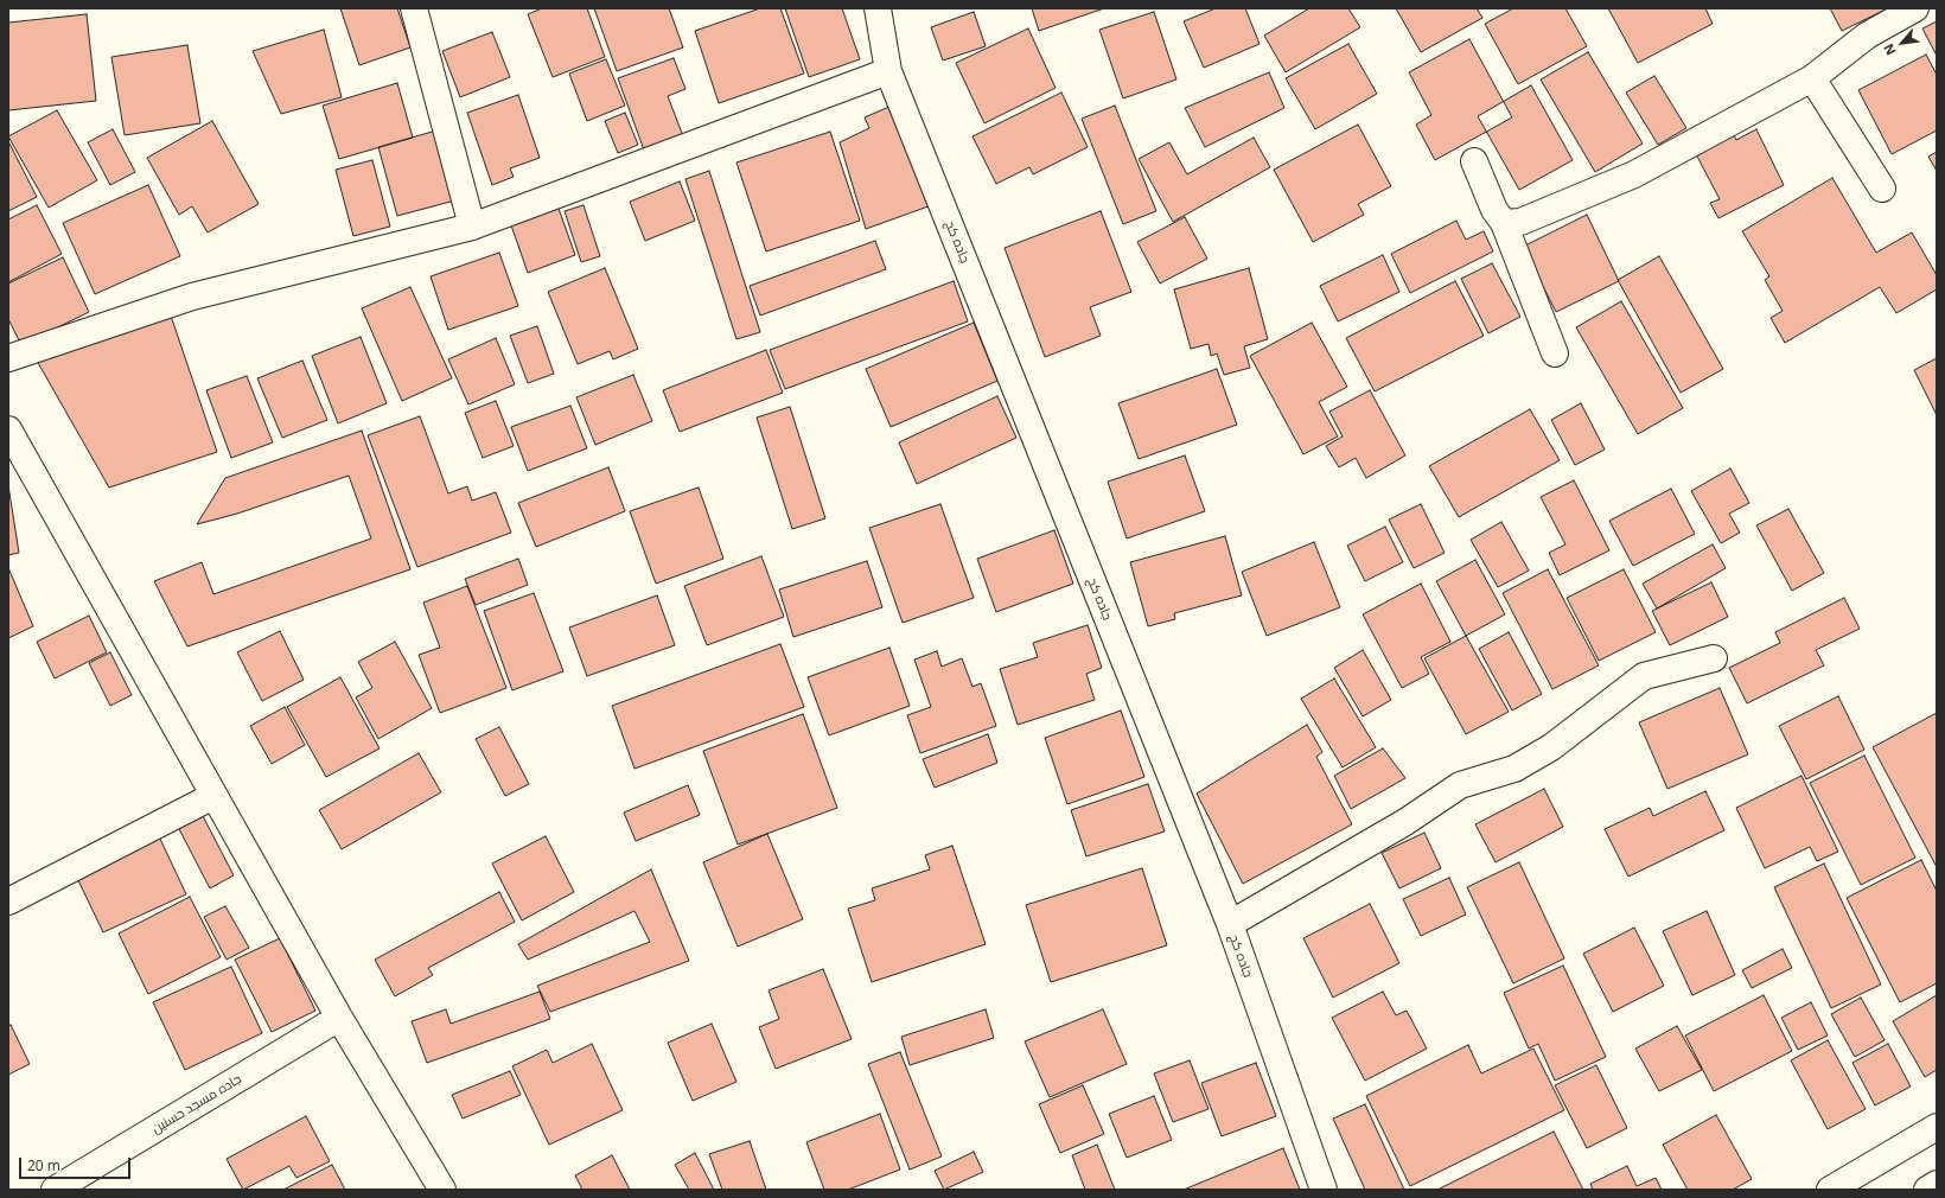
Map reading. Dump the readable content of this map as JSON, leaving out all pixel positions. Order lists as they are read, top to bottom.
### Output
{
  "streets": {
    "street": ["جاده کج", "جاده مسجد حسنین"]
  },
  "scale_bar": "20 m",
  "north": "bottom left"
}
